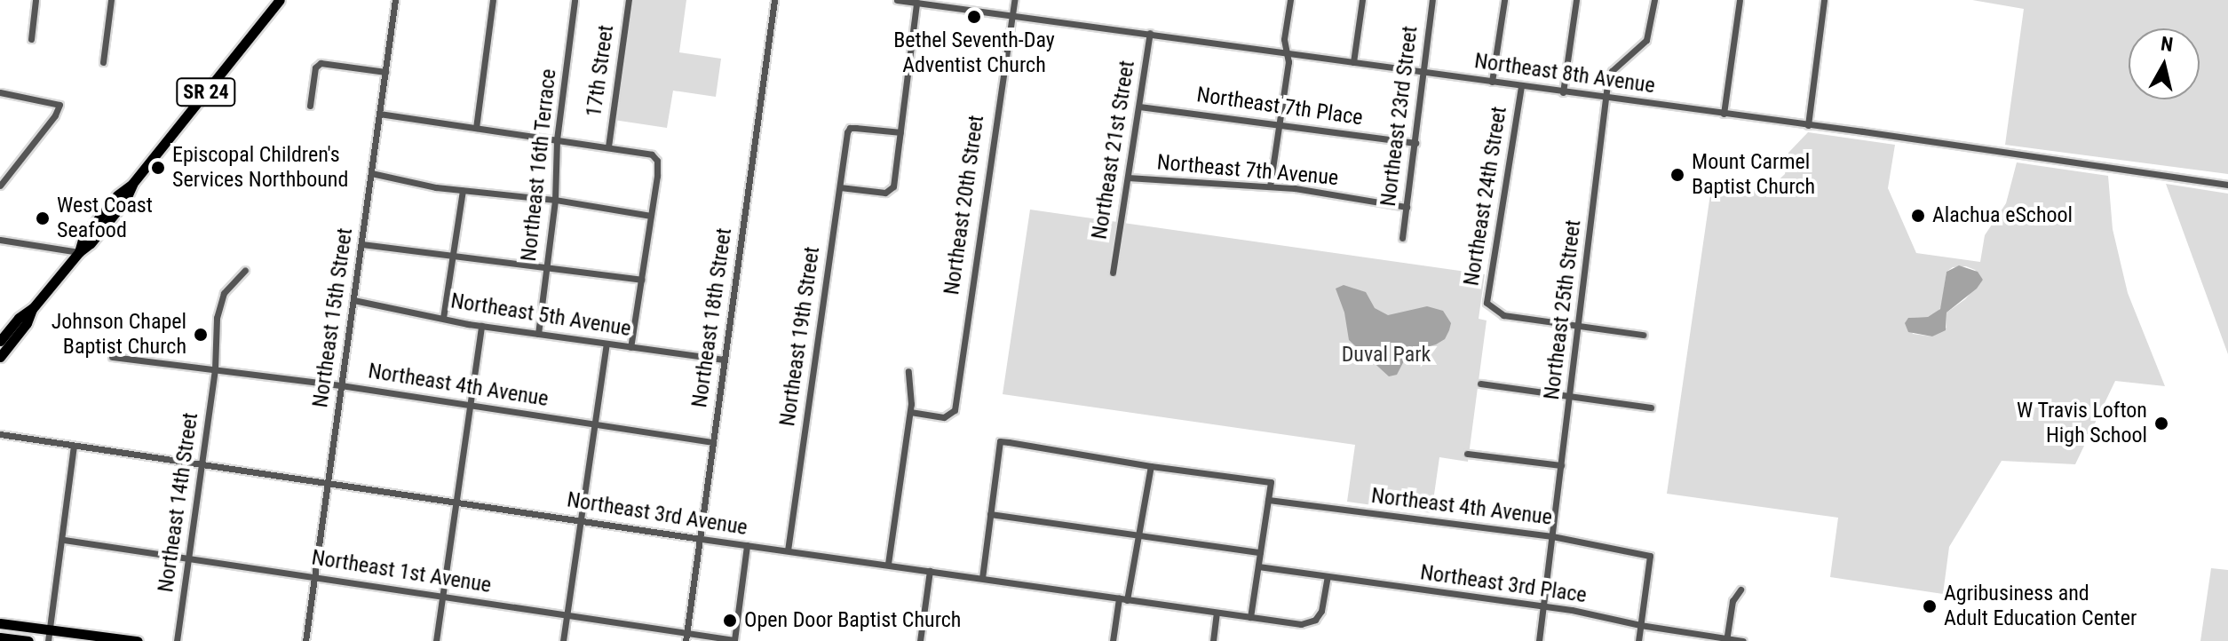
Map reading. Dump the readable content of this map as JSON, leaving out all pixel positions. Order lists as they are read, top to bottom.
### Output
{
  "streets": {
    "highway": ["SR 24"],
    "street": [
      "17th Street",
      "Northeast 8th Avenue",
      "Northeast 7th Place",
      "Northeast 23rd Street",
      "Northeast 21st Street",
      "Northeast 16th Terrace",
      "Northeast 7th Avenue",
      "Northeast 24th Street",
      "Northeast 20th Street",
      "Northeast 25th Street",
      "Northeast 5th Avenue",
      "Northeast 15th Street",
      "Northeast 18th Street",
      "Northeast 19th Street",
      "Northeast 4th Avenue",
      "Northeast 14th Street",
      "Northeast 3rd Avenue",
      "Northeast 1st Avenue",
      "Northeast 3rd Place"
    ]
  },
  "crossings": [
    ["Northeast 8th Avenue", "Northeast 23rd Street"],
    ["Northeast 8th Avenue", "Northeast 21st Street"],
    ["Northeast 8th Avenue", "Northeast 24th Street"],
    ["Northeast 8th Avenue", "Northeast 20th Street"],
    ["Northeast 8th Avenue", "Northeast 25th Street"],
    ["Northeast 7th Place", "Northeast 23rd Street"],
    ["Northeast 7th Place", "Northeast 21st Street"],
    ["Northeast 23rd Street", "Northeast 7th Avenue"],
    ["Northeast 21st Street", "Northeast 7th Avenue"],
    ["Northeast 16th Terrace", "Northeast 5th Avenue"],
    ["Northeast 24th Street", "Northeast 25th Street"],
    ["Northeast 25th Street", "Northeast 4th Avenue"],
    ["Northeast 25th Street", "Northeast 3rd Place"],
    ["Northeast 5th Avenue", "Northeast 15th Street"],
    ["Northeast 5th Avenue", "Northeast 18th Street"],
    ["Northeast 15th Street", "Northeast 4th Avenue"],
    ["Northeast 15th Street", "Northeast 3rd Avenue"],
    ["Northeast 15th Street", "Northeast 1st Avenue"],
    ["Northeast 18th Street", "Northeast 4th Avenue"],
    ["Northeast 18th Street", "Northeast 3rd Avenue"],
    ["Northeast 18th Street", "Northeast 1st Avenue"],
    ["Northeast 19th Street", "Northeast 3rd Avenue"],
    ["Northeast 4th Avenue", "Northeast 14th Street"],
    ["Northeast 4th Avenue", "Northeast 3rd Place"],
    ["Northeast 14th Street", "Northeast 3rd Avenue"],
    ["Northeast 14th Street", "Northeast 1st Avenue"],
    ["Northeast 3rd Avenue", "Northeast 3rd Place"]
  ],
  "parks": ["Duval Park"],
  "places": [
    "Bethel Seventh-Day Adventist Church",
    "Episcopal Children's Services Northbound",
    "Mount Carmel Baptist Church",
    "Alachua eSchool",
    "West Coast Seafood",
    "Johnson Chapel Baptist Church",
    "W Travis Lofton High School",
    "Agribusiness and Adult Education Center",
    "Open Door Baptist Church"
  ],
  "north": "top"
}
